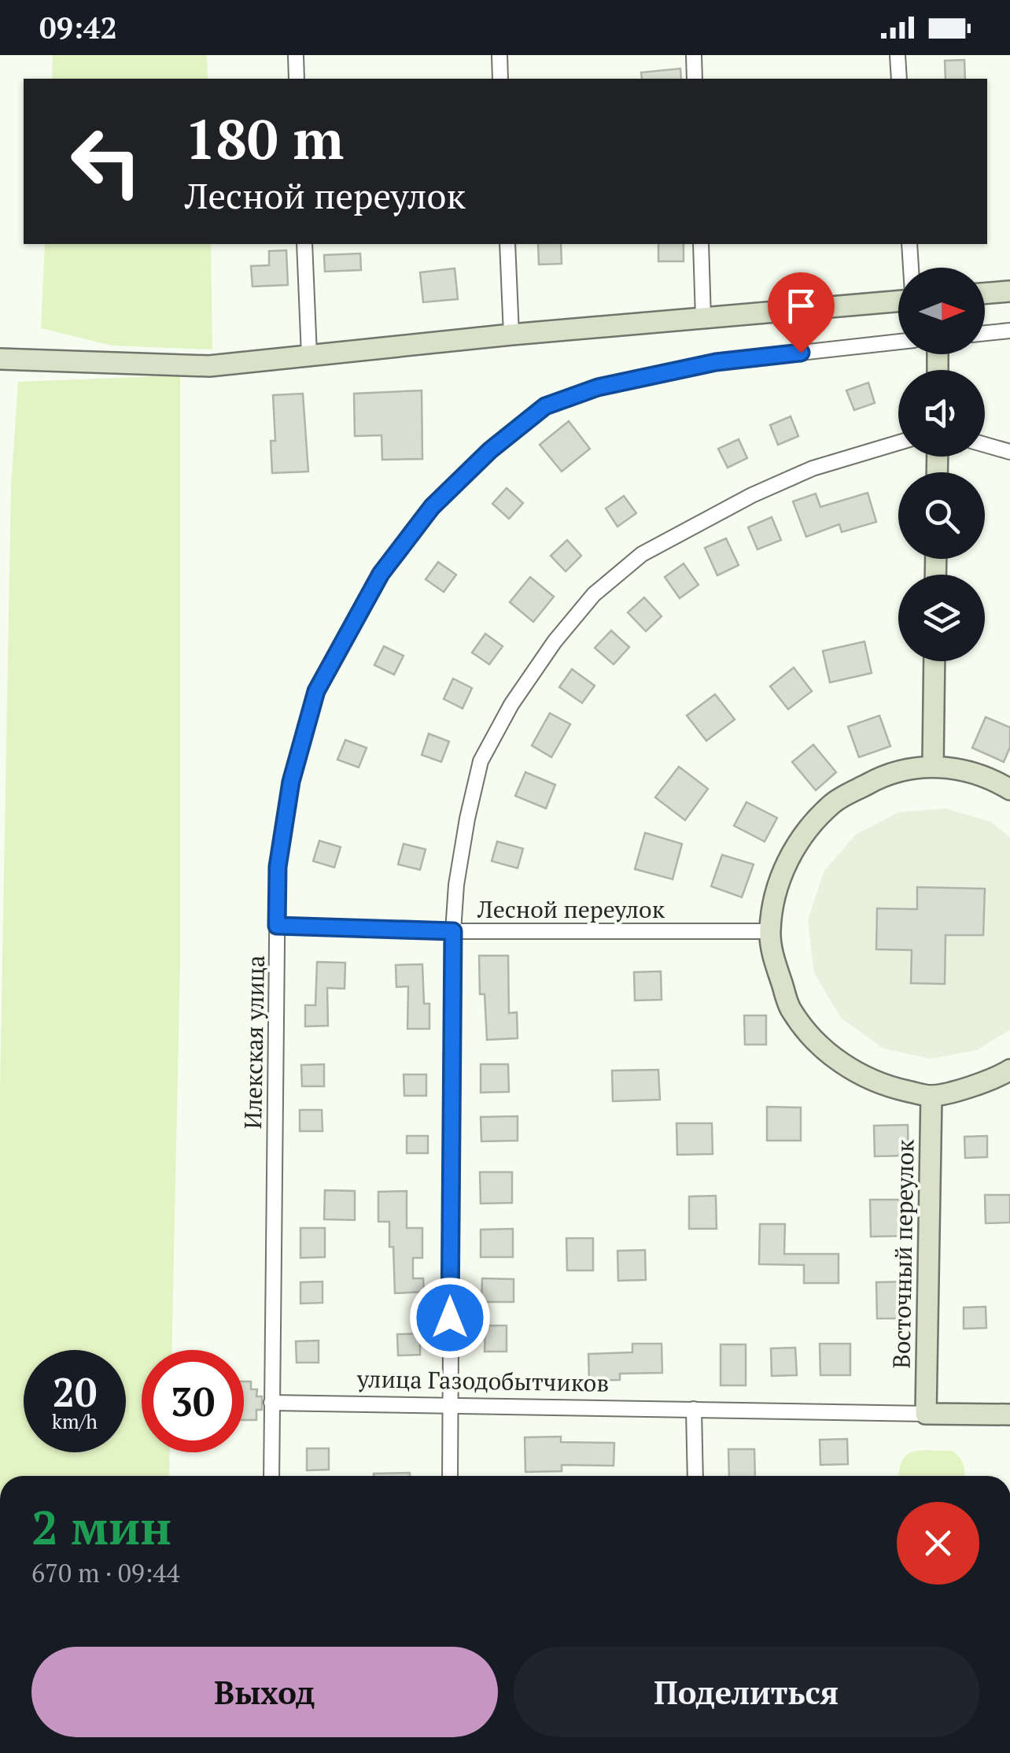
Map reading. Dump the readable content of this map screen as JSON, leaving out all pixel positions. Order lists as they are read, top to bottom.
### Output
{
  "streets": {
    "street": [
      "Лесной переулок",
      "Илекская улица",
      "Восточный переулок",
      "улица Газодобытчиков"
    ]
  },
  "crossings": [
    ["Лесной переулок", "Илекская улица"],
    ["Илекская улица", "улица Газодобытчиков"],
    ["Восточный переулок", "улица Газодобытчиков"]
  ],
  "north": "right",
  "page": {
    "status": "09:42",
    "turn": ["180 m", "Лесной переулок"],
    "speed": "20 km/h",
    "limit": "30",
    "heading": ["2 мин", "670 m · 09:44"],
    "buttons": ["Выход", "Поделиться"]
  }
}
